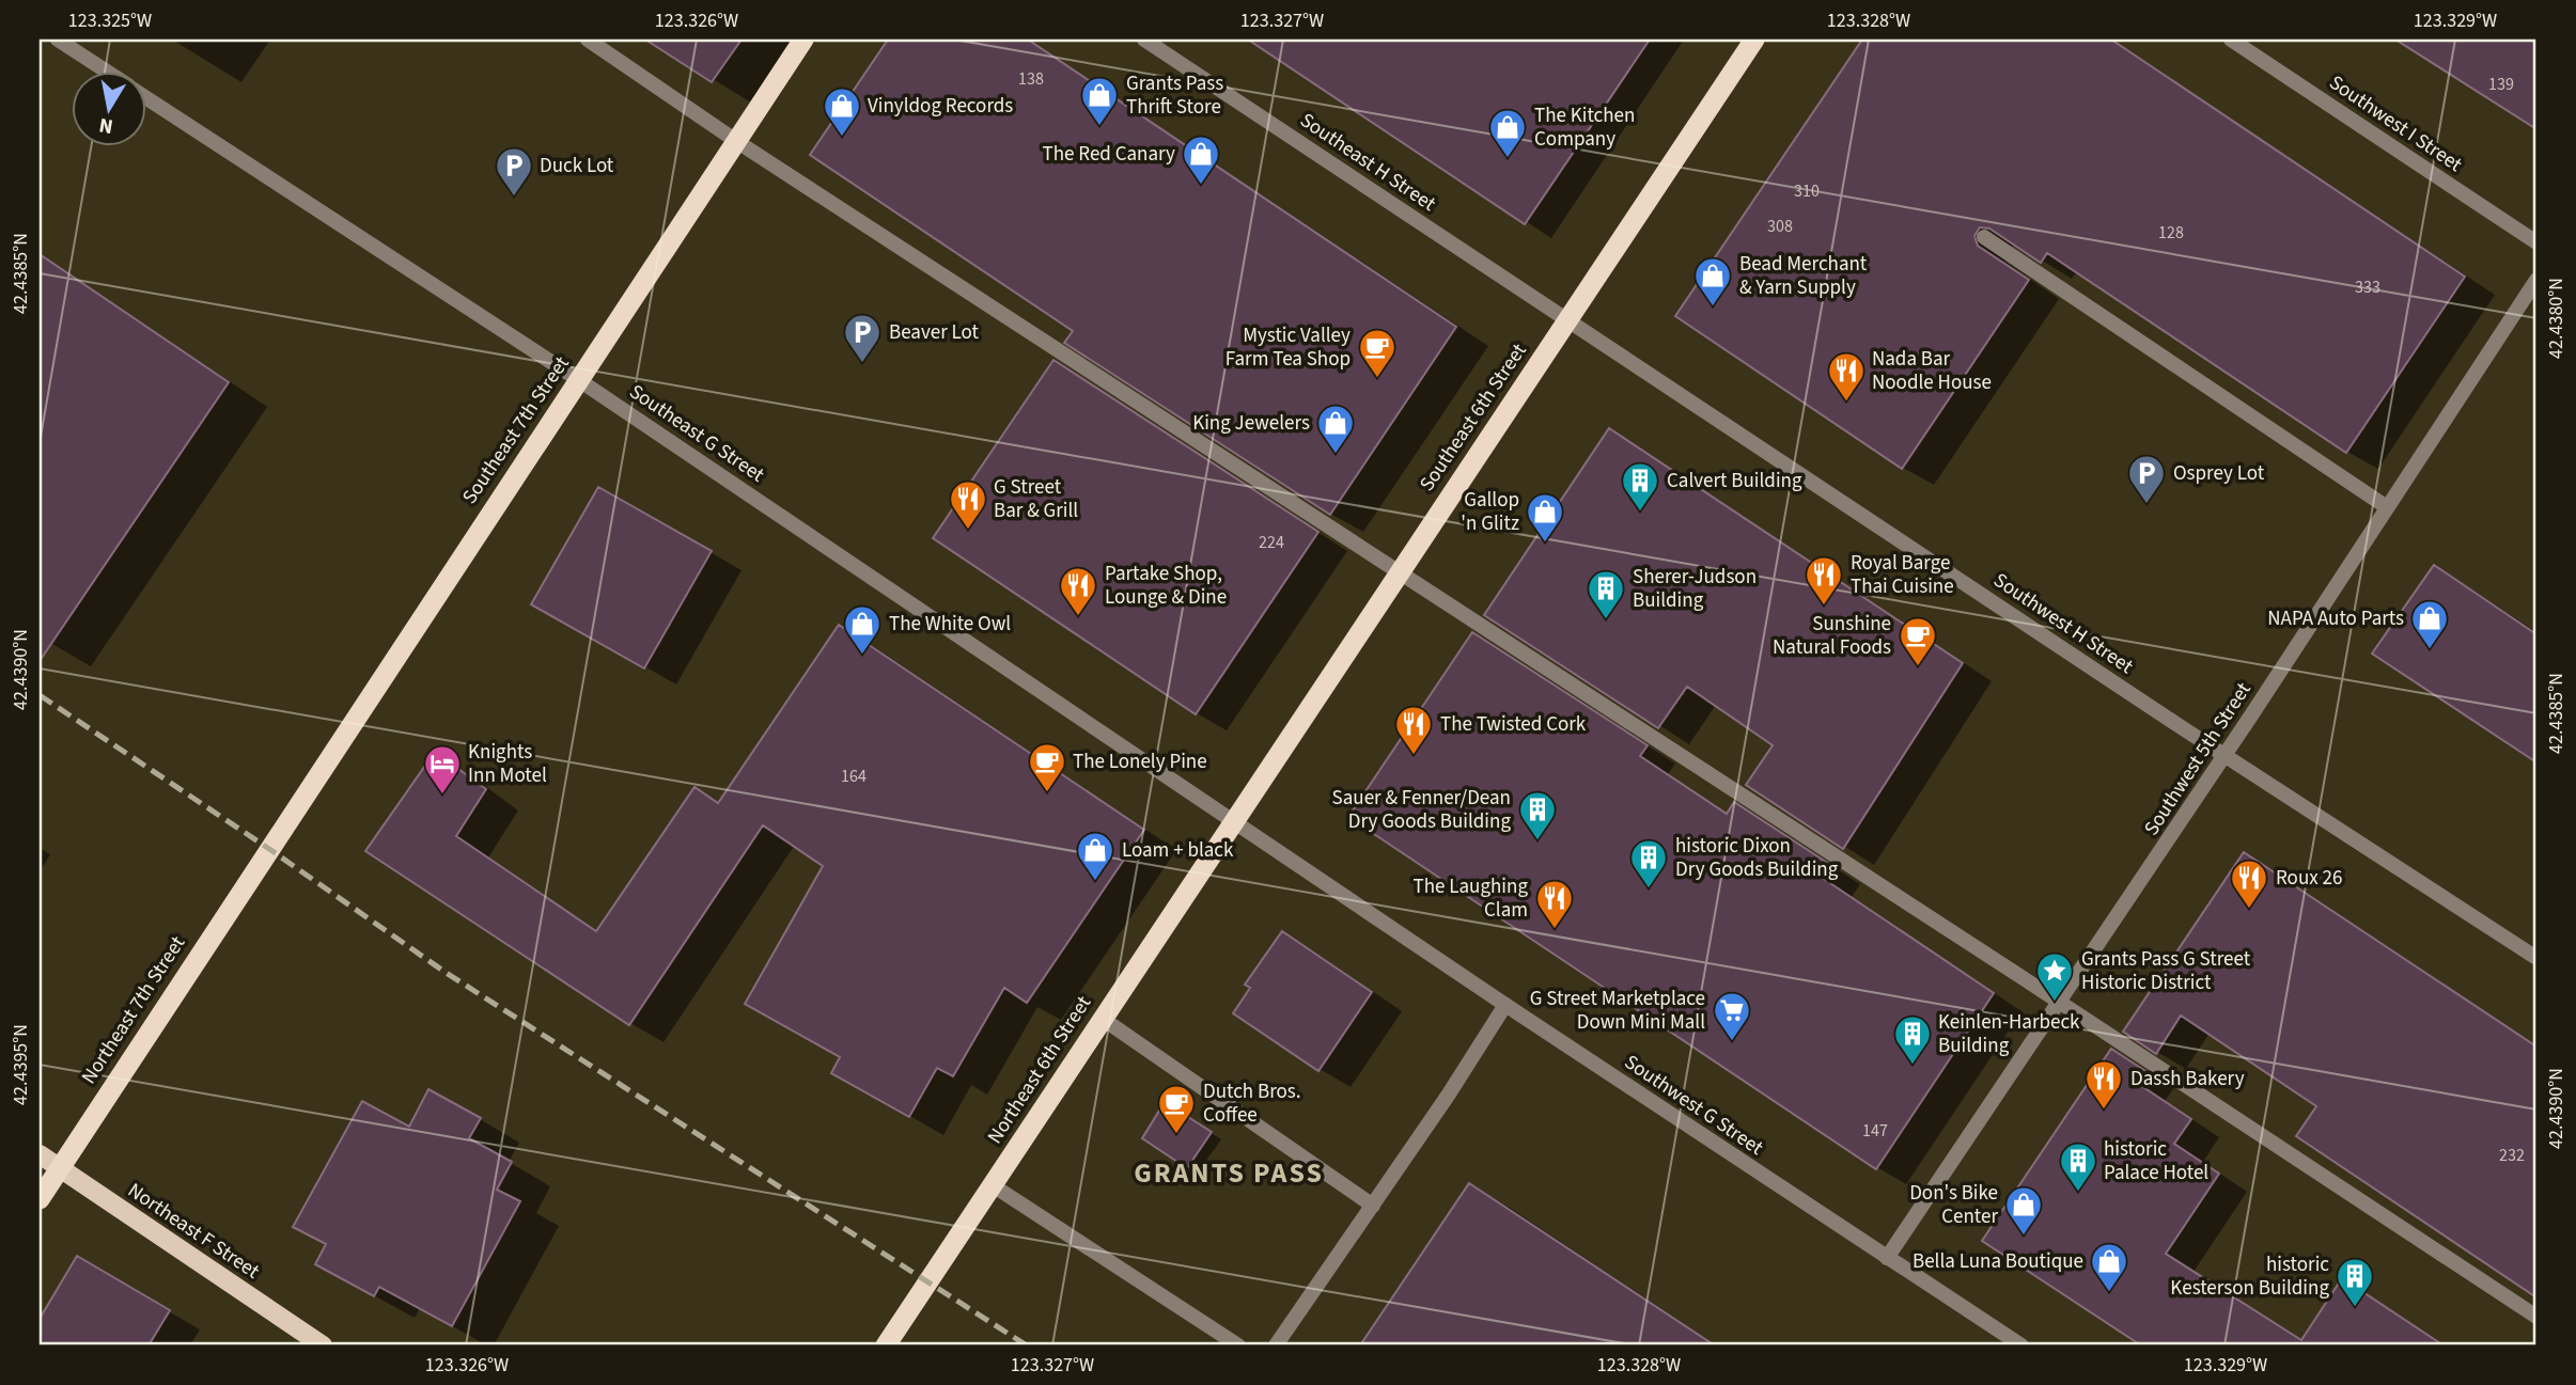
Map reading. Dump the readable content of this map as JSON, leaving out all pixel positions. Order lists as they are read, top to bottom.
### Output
{
  "streets": {
    "highway": [
      "Southeast 6th Street",
      "Southeast 7th Street",
      "Northeast 7th Street",
      "Northeast 6th Street"
    ],
    "main road": ["Northeast F Street"],
    "street": [
      "Southwest I Street",
      "Southeast H Street",
      "Southeast G Street",
      "Southwest H Street",
      "Southwest 5th Street",
      "Southwest G Street"
    ]
  },
  "crossings": [
    ["Southeast H Street", "Southeast 6th Street"],
    ["Southeast H Street", "Southwest H Street"],
    ["Southeast 6th Street", "Southeast G Street"],
    ["Southeast 6th Street", "Southwest H Street"],
    ["Southeast 6th Street", "Northeast 6th Street"],
    ["Southeast 6th Street", "Southwest G Street"],
    ["Southeast 7th Street", "Southeast G Street"],
    ["Southeast 7th Street", "Northeast 7th Street"],
    ["Southeast G Street", "Northeast 6th Street"],
    ["Southeast G Street", "Southwest G Street"],
    ["Southwest H Street", "Southwest 5th Street"],
    ["Southwest 5th Street", "Southwest G Street"],
    ["Northeast 7th Street", "Northeast F Street"],
    ["Northeast 6th Street", "Southwest G Street"]
  ],
  "districts": ["GRANTS PASS"],
  "places": {
    "shop": [
      "Grants Pass Thrift Store",
      "Vinyldog Records",
      "The Kitchen Company",
      "The Red Canary",
      "Bead Merchant & Yarn Supply",
      "King Jewelers",
      "Gallop 'n Glitz",
      "NAPA Auto Parts",
      "The White Owl",
      "Loam + black",
      "Don's Bike Center",
      "Bella Luna Boutique"
    ],
    "parking": ["Duck Lot", "Beaver Lot", "Osprey Lot"],
    "cafe": [
      "Mystic Valley Farm Tea Shop",
      "Sunshine Natural Foods",
      "The Lonely Pine",
      "Dutch Bros. Coffee"
    ],
    "restaurant": [
      "Nada Bar Noodle House",
      "G Street Bar & Grill",
      "Royal Barge Thai Cuisine",
      "Partake Shop, Lounge & Dine",
      "The Twisted Cork",
      "Roux 26",
      "The Laughing Clam",
      "Dassh Bakery"
    ],
    "building": [
      "Calvert Building",
      "Sherer-Judson Building",
      "Sauer & Fenner/Dean Dry Goods Building",
      "historic Dixon Dry Goods Building",
      "Keinlen-Harbeck Building",
      "historic Palace Hotel",
      "historic Kesterson Building"
    ],
    "hotel": ["Knights Inn Motel"],
    "place": ["Grants Pass G Street Historic District"],
    "supermarket": ["G Street Marketplace Down Mini Mall"]
  },
  "house_numbers": [
    "138",
    "139",
    "310",
    "308",
    "128",
    "333",
    "224",
    "164",
    "147",
    "232"
  ],
  "north": "bottom",
  "coordinates": [
    "123.325°W",
    "123.326°W",
    "123.327°W",
    "123.328°W",
    "123.329°W",
    "42.4385°N",
    "42.4380°N",
    "42.4390°N",
    "42.4395°N"
  ]
}
